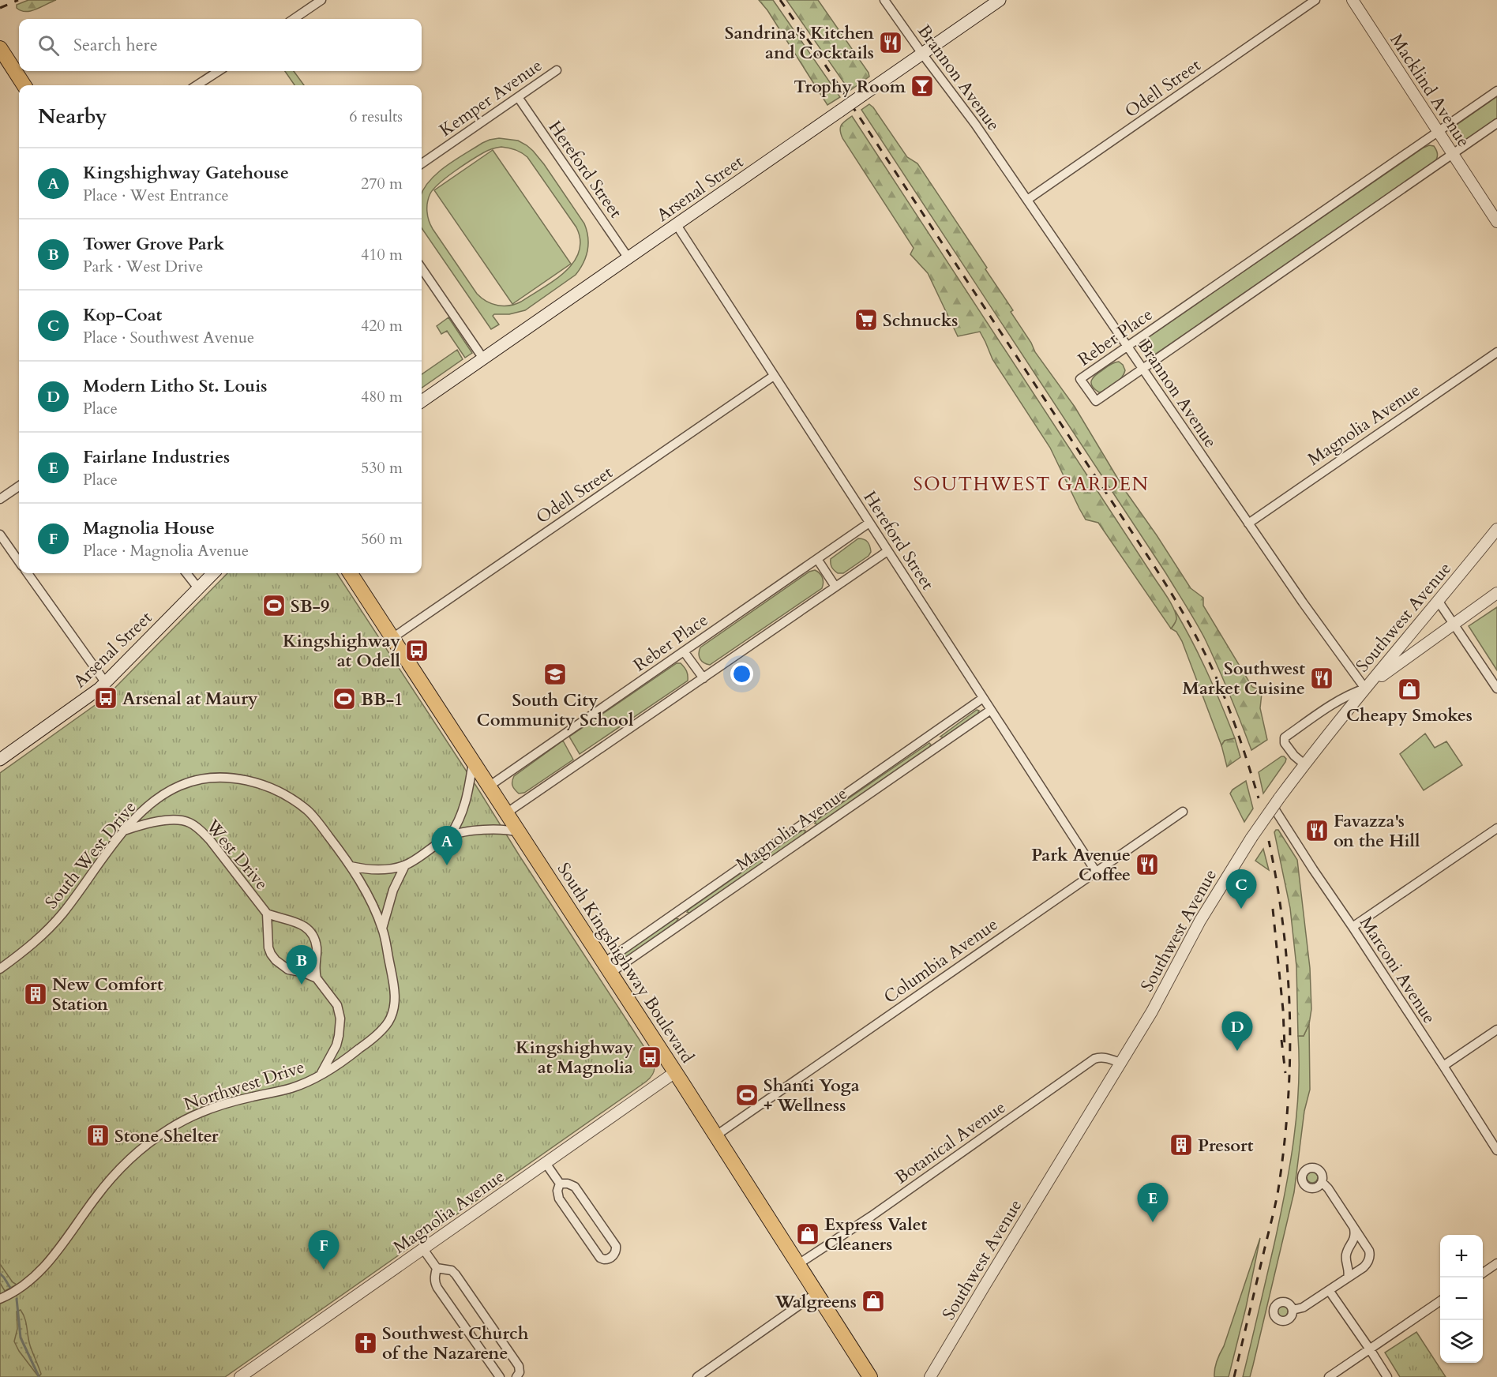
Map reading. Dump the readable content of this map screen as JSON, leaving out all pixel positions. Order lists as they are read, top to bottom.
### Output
{
  "streets": {
    "main road": ["Arsenal Street", "South Kingshighway Boulevard"],
    "street": [
      "Brannon Avenue",
      "Odell Street",
      "Macklind Avenue",
      "Kemper Avenue",
      "Hereford Street",
      "Reber Place",
      "Magnolia Avenue",
      "Southwest Avenue",
      "South West Drive",
      "West Drive",
      "Columbia Avenue",
      "Marconi Avenue",
      "Northwest Drive",
      "Botanical Avenue"
    ]
  },
  "crossings": [
    ["Brannon Avenue", "Odell Street"],
    ["Brannon Avenue", "Arsenal Street"],
    ["Brannon Avenue", "Reber Place"],
    ["Brannon Avenue", "Magnolia Avenue"],
    ["Brannon Avenue", "Southwest Avenue"],
    ["Odell Street", "Hereford Street"],
    ["Odell Street", "South Kingshighway Boulevard"],
    ["Macklind Avenue", "Reber Place"],
    ["Kemper Avenue", "Hereford Street"],
    ["Hereford Street", "Arsenal Street"],
    ["Hereford Street", "Reber Place"],
    ["Hereford Street", "Magnolia Avenue"],
    ["Hereford Street", "Columbia Avenue"],
    ["Reber Place", "South Kingshighway Boulevard"],
    ["Magnolia Avenue", "South Kingshighway Boulevard"],
    ["Southwest Avenue", "Marconi Avenue"],
    ["Southwest Avenue", "Botanical Avenue"],
    ["South West Drive", "West Drive"],
    ["South West Drive", "Northwest Drive"],
    ["Columbia Avenue", "South Kingshighway Boulevard"],
    ["South Kingshighway Boulevard", "Botanical Avenue"]
  ],
  "districts": ["SOUTHWEST GARDEN"],
  "places": {
    "restaurant": [
      "Sandrina's Kitchen and Cocktails",
      "Southwest Market Cuisine",
      "Favazza's on the Hill",
      "Park Avenue Coffee"
    ],
    "bar": ["Trophy Room"],
    "supermarket": ["Schnucks"],
    "sports": ["SB-9", "BB-1", "Shanti Yoga + Wellness"],
    "bus stop": ["Kingshighway at Odell", "Arsenal at Maury", "Kingshighway at Magnolia"],
    "school or university": ["South City Community School"],
    "shop": ["Cheapy Smokes", "Express Valet Cleaners", "Walgreens"],
    "building": ["New Comfort Station", "Stone Shelter", "Presort"],
    "church": ["Southwest Church of the Nazarene"]
  },
  "page": {
    "search": "Search here",
    "heading": ["Nearby", "6 results"],
    "list": [
      {
        "mark": "A",
        "name": "Kingshighway Gatehouse",
        "note": "Place · West Entrance",
        "value": "270 m"
      },
      {
        "mark": "B",
        "name": "Tower Grove Park",
        "note": "Park · West Drive",
        "value": "410 m"
      },
      {
        "mark": "C",
        "name": "Kop-Coat",
        "note": "Place · Southwest Avenue",
        "value": "420 m"
      },
      {
        "mark": "D",
        "name": "Modern Litho St. Louis",
        "note": "Place",
        "value": "480 m"
      },
      {
        "mark": "E",
        "name": "Fairlane Industries",
        "note": "Place",
        "value": "530 m"
      },
      {
        "mark": "F",
        "name": "Magnolia House",
        "note": "Place · Magnolia Avenue",
        "value": "560 m"
      }
    ],
    "pins": [
      "A",
      "C",
      "B",
      "D",
      "E",
      "F"
    ],
    "map_buttons": ["+", "−"]
  }
}
